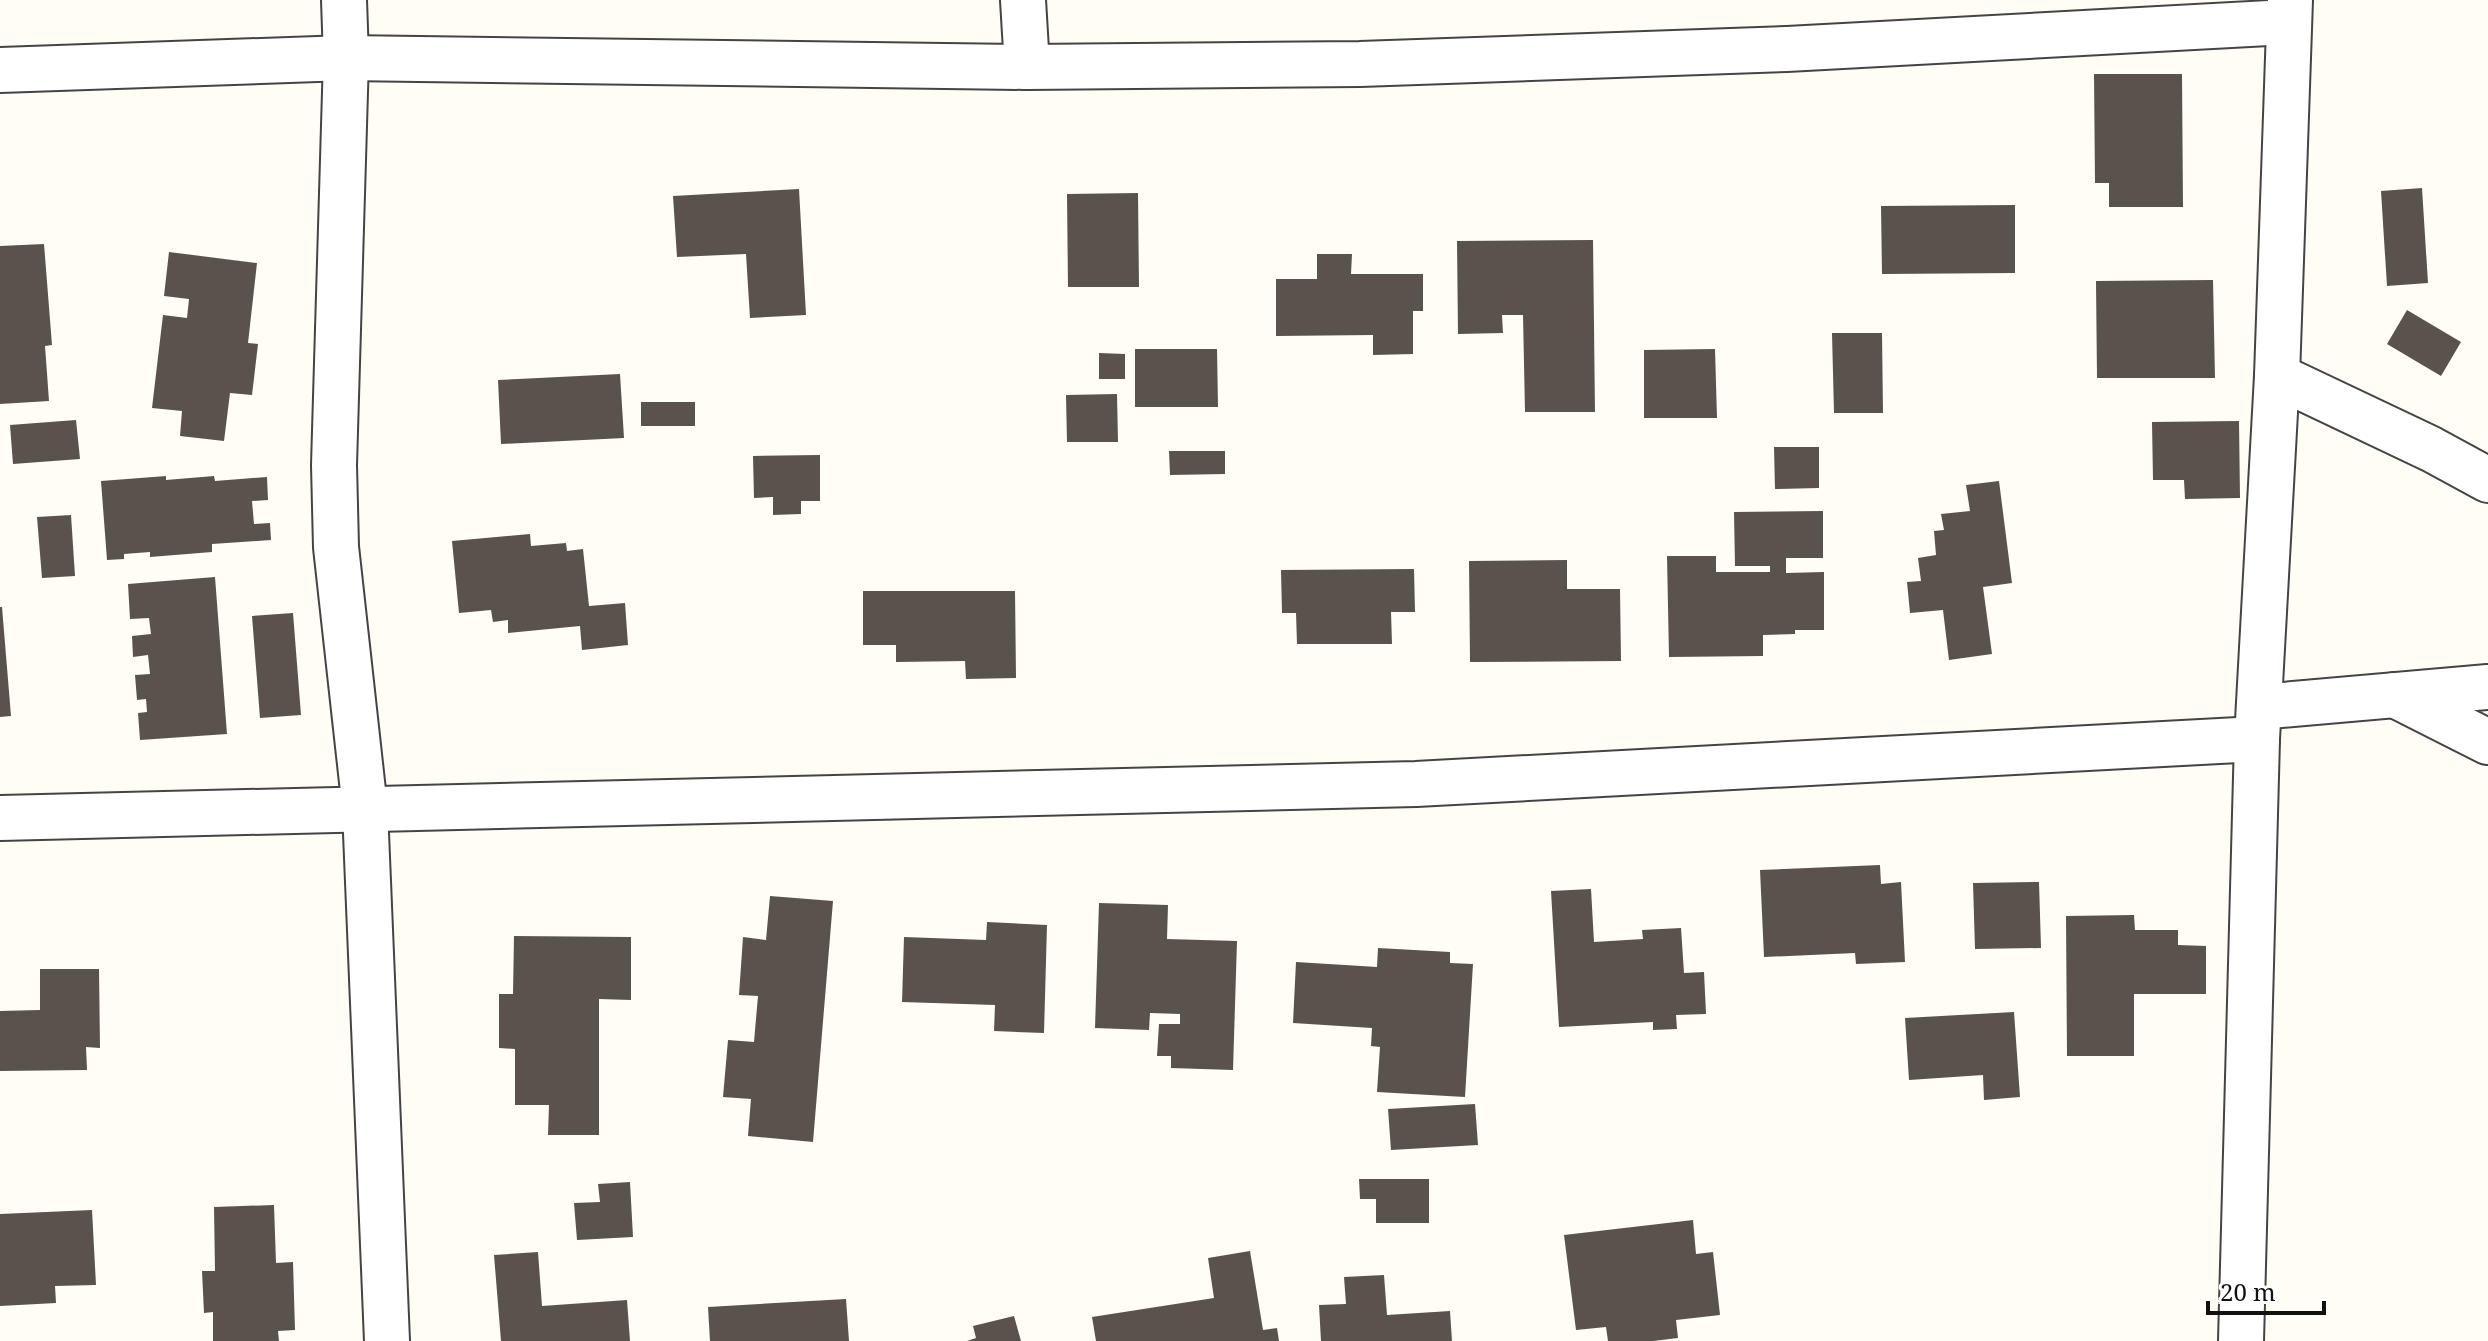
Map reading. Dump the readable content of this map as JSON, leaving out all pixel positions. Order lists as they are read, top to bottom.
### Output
{
  "scale_bar": "20 m"
}
